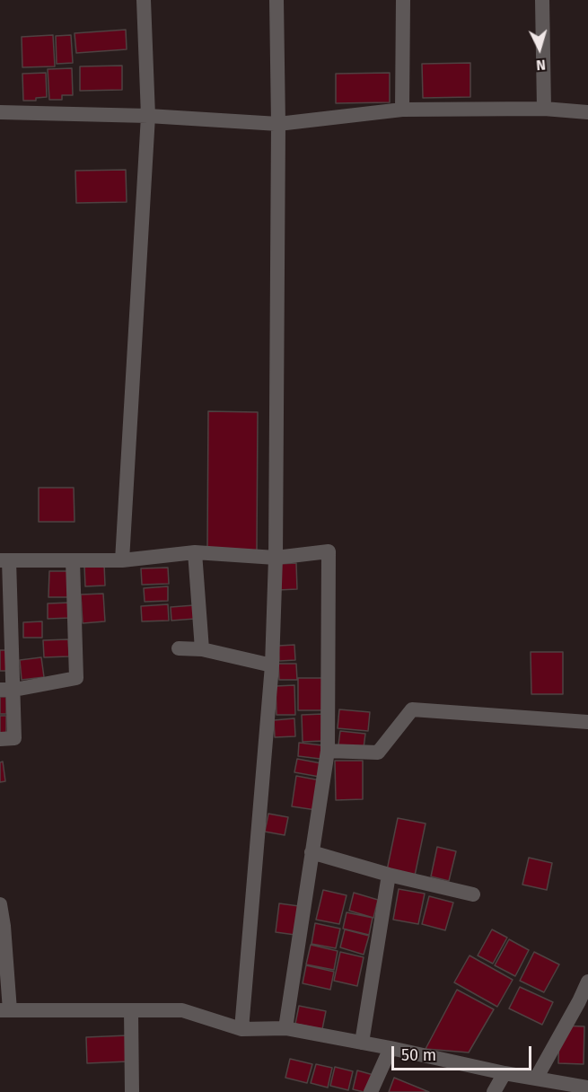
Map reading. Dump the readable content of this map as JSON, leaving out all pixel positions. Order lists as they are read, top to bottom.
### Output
{
  "scale_bar": "50 m",
  "north": "bottom"
}
